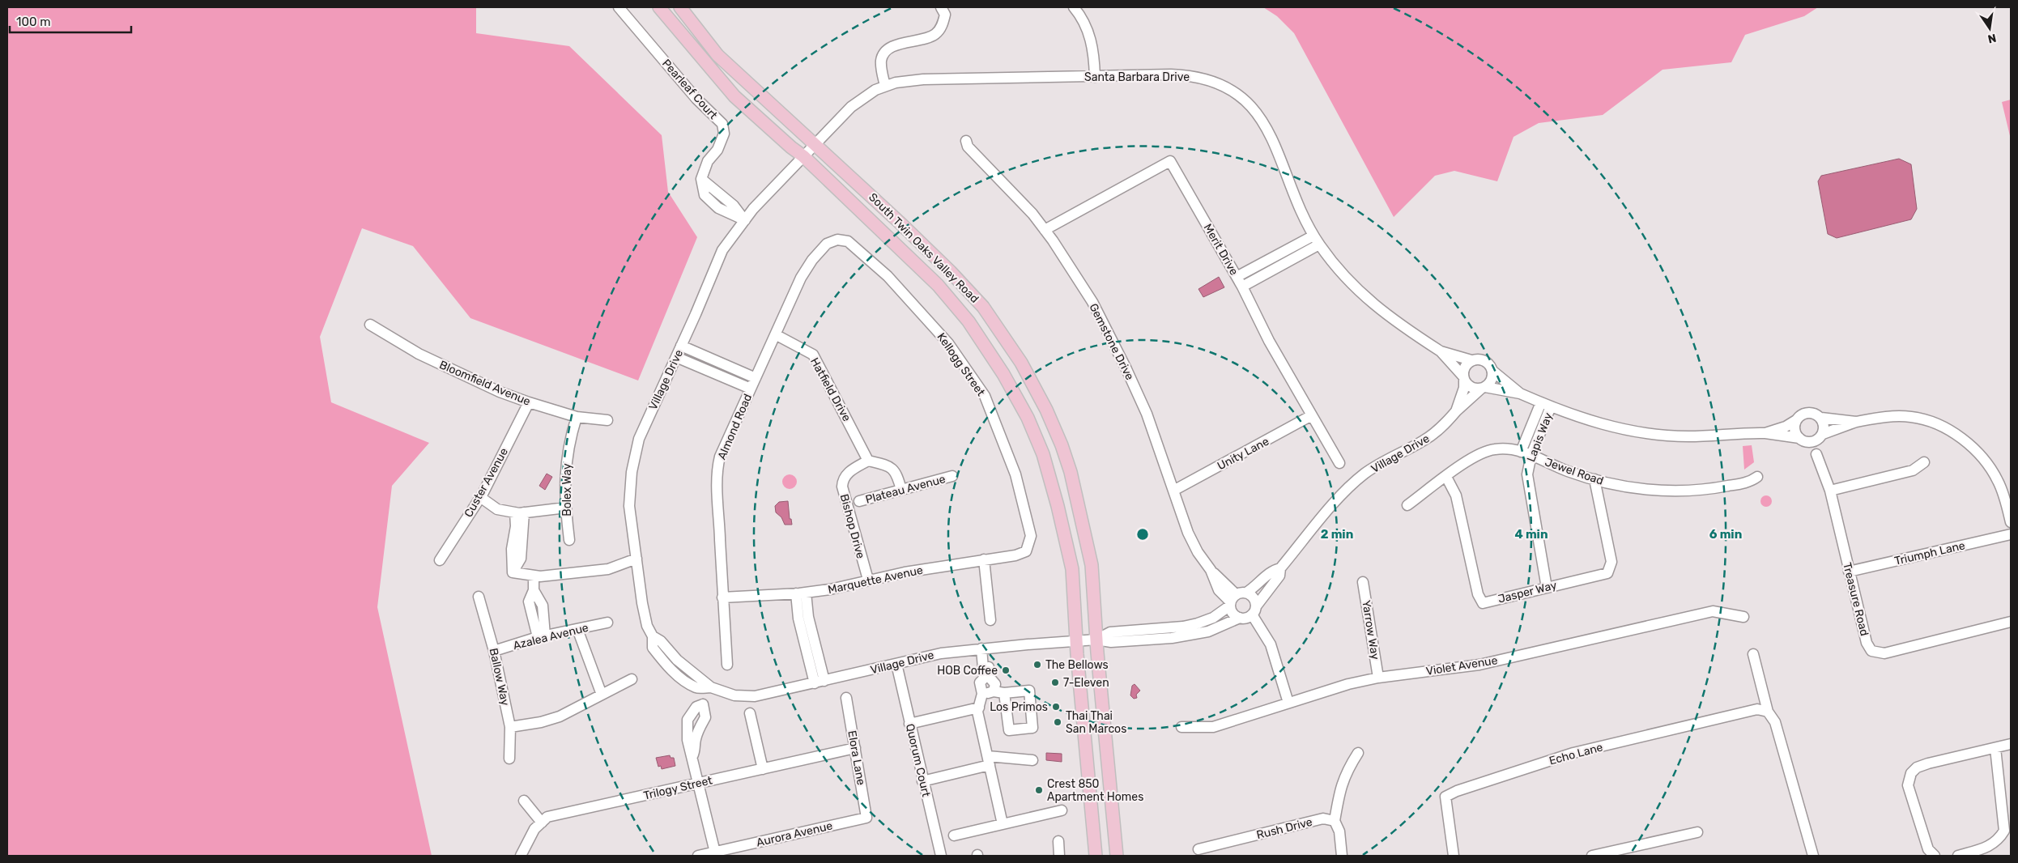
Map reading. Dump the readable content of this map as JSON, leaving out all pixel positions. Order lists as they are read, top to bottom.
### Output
{
  "streets": {
    "main road": ["South Twin Oaks Valley Road"],
    "street": [
      "Santa Barbara Drive",
      "Pearleaf Court",
      "Merit Drive",
      "Gemstone Drive",
      "Kellogg Street",
      "Village Drive",
      "Bloomfield Avenue",
      "Hatfield Drive",
      "Almond Road",
      "Lapis Way",
      "Unity Lane",
      "Jewel Road",
      "Custer Avenue",
      "Plateau Avenue",
      "Bolex Way",
      "Bishop Drive",
      "Triumph Lane",
      "Marquette Avenue",
      "Jasper Way",
      "Treasure Road",
      "Yarrow Way",
      "Azalea Avenue",
      "Violet Avenue",
      "Ballow Way",
      "Echo Lane",
      "Elora Lane",
      "Quorum Court",
      "Trilogy Street",
      "Rush Drive",
      "Aurora Avenue"
    ]
  },
  "crossings": [
    ["Santa Barbara Drive", "South Twin Oaks Valley Road"],
    ["Santa Barbara Drive", "Village Drive"],
    ["Pearleaf Court", "Village Drive"],
    ["South Twin Oaks Valley Road", "Village Drive"],
    ["Merit Drive", "Gemstone Drive"],
    ["Merit Drive", "Unity Lane"],
    ["Gemstone Drive", "Village Drive"],
    ["Gemstone Drive", "Unity Lane"],
    ["Kellogg Street", "Almond Road"],
    ["Kellogg Street", "Marquette Avenue"],
    ["Village Drive", "Quorum Court"],
    ["Bloomfield Avenue", "Custer Avenue"],
    ["Bloomfield Avenue", "Bolex Way"],
    ["Hatfield Drive", "Almond Road"],
    ["Hatfield Drive", "Bishop Drive"],
    ["Almond Road", "Marquette Avenue"],
    ["Lapis Way", "Jewel Road"],
    ["Lapis Way", "Jasper Way"],
    ["Jewel Road", "Jasper Way"],
    ["Bishop Drive", "Marquette Avenue"],
    ["Triumph Lane", "Treasure Road"],
    ["Yarrow Way", "Violet Avenue"],
    ["Azalea Avenue", "Ballow Way"],
    ["Elora Lane", "Trilogy Street"],
    ["Elora Lane", "Aurora Avenue"]
  ],
  "places": [
    "The Bellows",
    "HOB Coffee",
    "7-Eleven",
    "Los Primos",
    "Thai Thai San Marcos",
    "Crest 850 Apartment Homes"
  ],
  "scale_bar": "100 m",
  "north": "bottom",
  "rings": ["2 min", "4 min", "6 min"]
}
